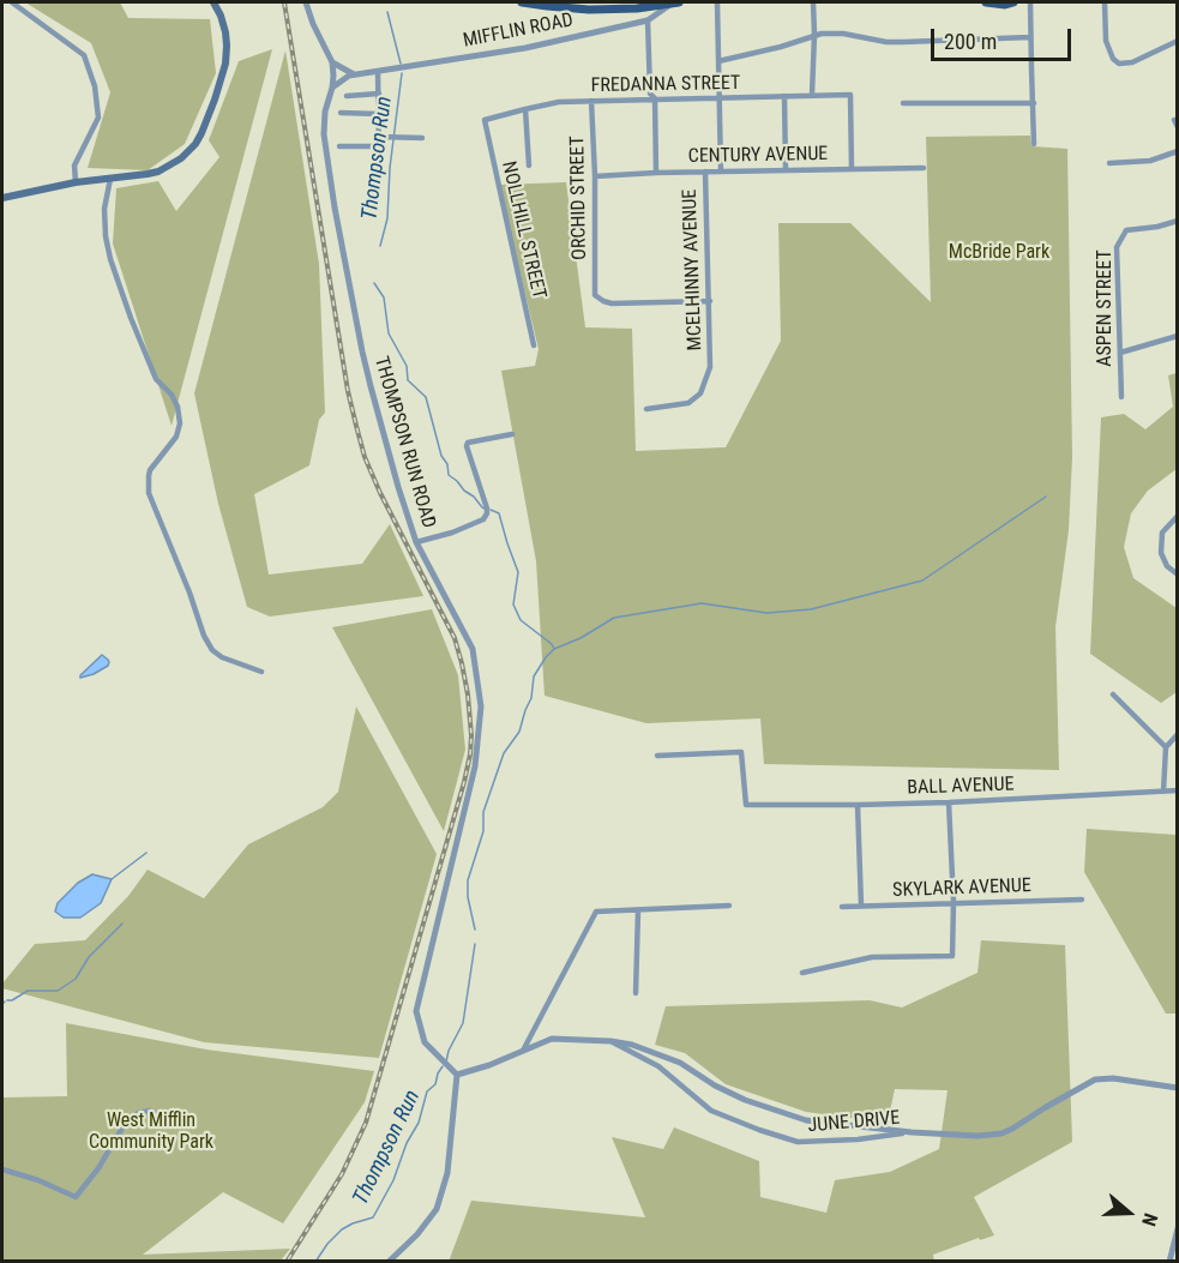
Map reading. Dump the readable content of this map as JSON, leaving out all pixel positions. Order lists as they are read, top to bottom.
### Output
{
  "streets": {
    "street": [
      "MIFFLIN ROAD",
      "FREDANNA STREET",
      "CENTURY AVENUE",
      "ORCHID STREET",
      "NOLLHILL STREET",
      "MCELHINNY AVENUE",
      "ASPEN STREET",
      "THOMPSON RUN ROAD",
      "BALL AVENUE",
      "SKYLARK AVENUE",
      "JUNE DRIVE"
    ]
  },
  "crossings": [
    ["FREDANNA STREET", "CENTURY AVENUE"],
    ["FREDANNA STREET", "ORCHID STREET"],
    ["FREDANNA STREET", "NOLLHILL STREET"],
    ["FREDANNA STREET", "MCELHINNY AVENUE"],
    ["CENTURY AVENUE", "ORCHID STREET"],
    ["CENTURY AVENUE", "MCELHINNY AVENUE"],
    ["ORCHID STREET", "MCELHINNY AVENUE"]
  ],
  "water": ["Thompson Run"],
  "parks": ["McBride Park", "West Mifflin Community Park"],
  "scale_bar": "200 m",
  "north": "right"
}
